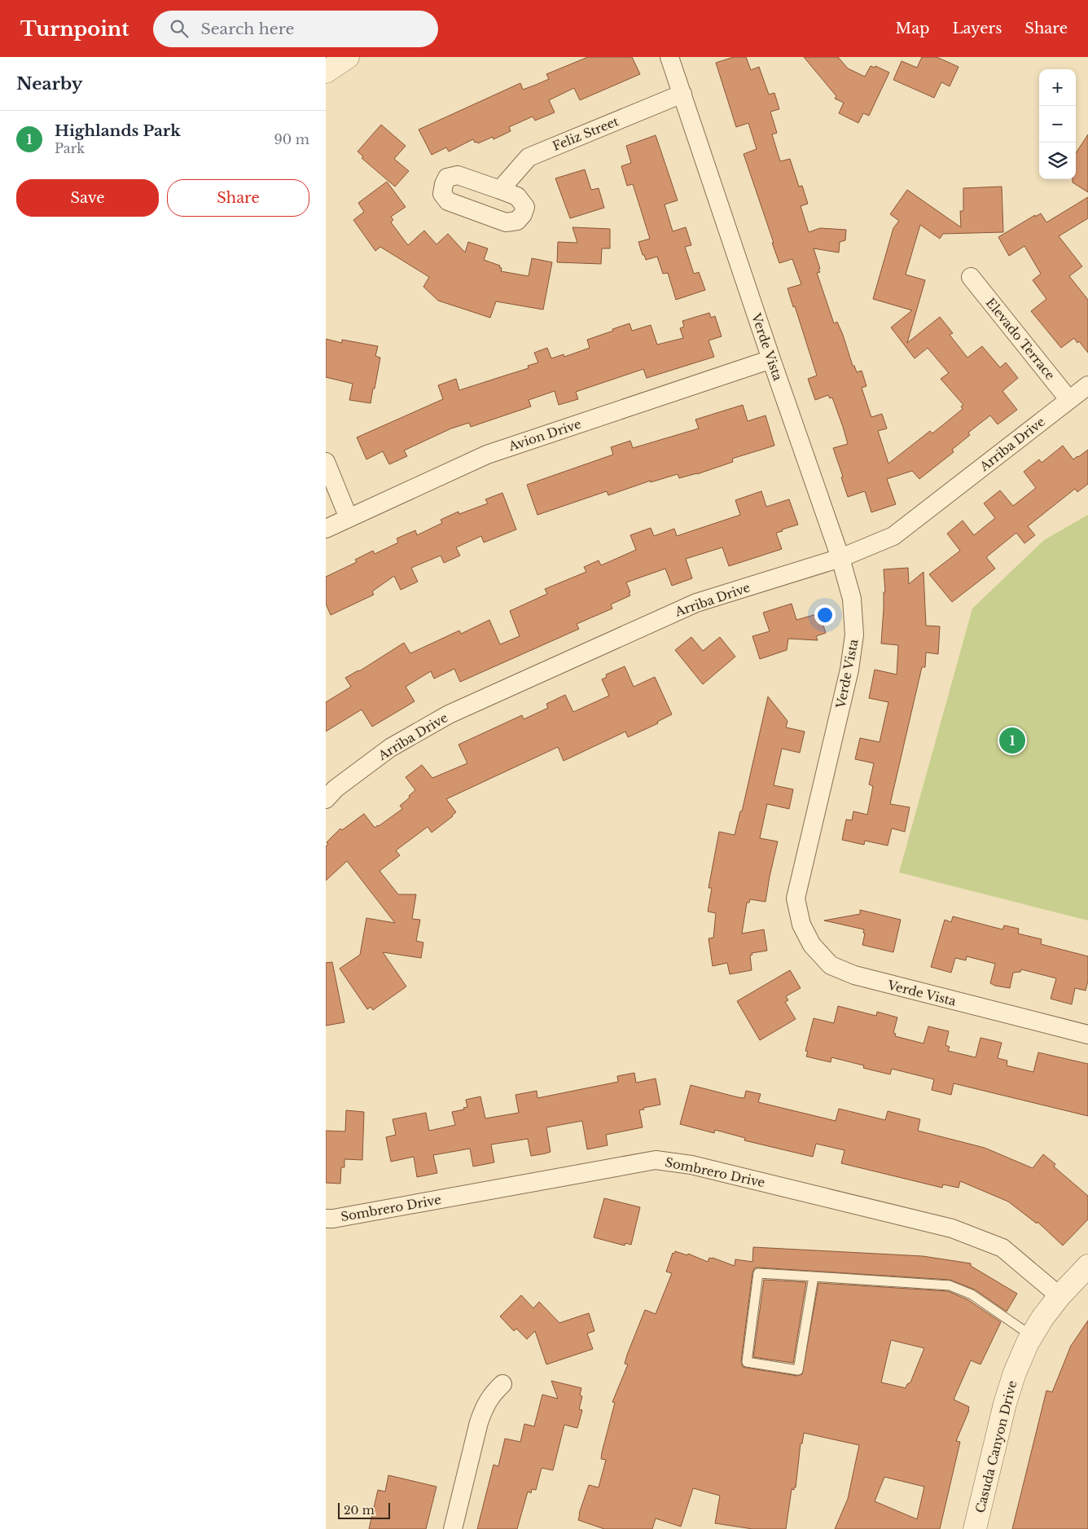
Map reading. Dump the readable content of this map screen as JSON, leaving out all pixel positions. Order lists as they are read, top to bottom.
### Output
{
  "streets": {
    "street": [
      "Feliz Street",
      "Elevado Terrace",
      "Verde Vista",
      "Avion Drive",
      "Arriba Drive",
      "Sombrero Drive",
      "Casuda Canyon Drive"
    ]
  },
  "crossings": [
    ["Feliz Street", "Verde Vista"],
    ["Elevado Terrace", "Arriba Drive"],
    ["Verde Vista", "Avion Drive"],
    ["Verde Vista", "Arriba Drive"],
    ["Sombrero Drive", "Casuda Canyon Drive"]
  ],
  "scale_bar": "20 m",
  "page": {
    "header": "Turnpoint",
    "search": "Search here",
    "nav": ["Map", "Layers", "Share"],
    "heading": "Nearby",
    "map_buttons": ["+", "−"],
    "list": [
      {
        "mark": "1",
        "name": "Highlands Park",
        "note": "Park",
        "value": "90 m"
      }
    ],
    "buttons": ["Save", "Share"],
    "pins": "1",
    "scale": "20 m"
  }
}
